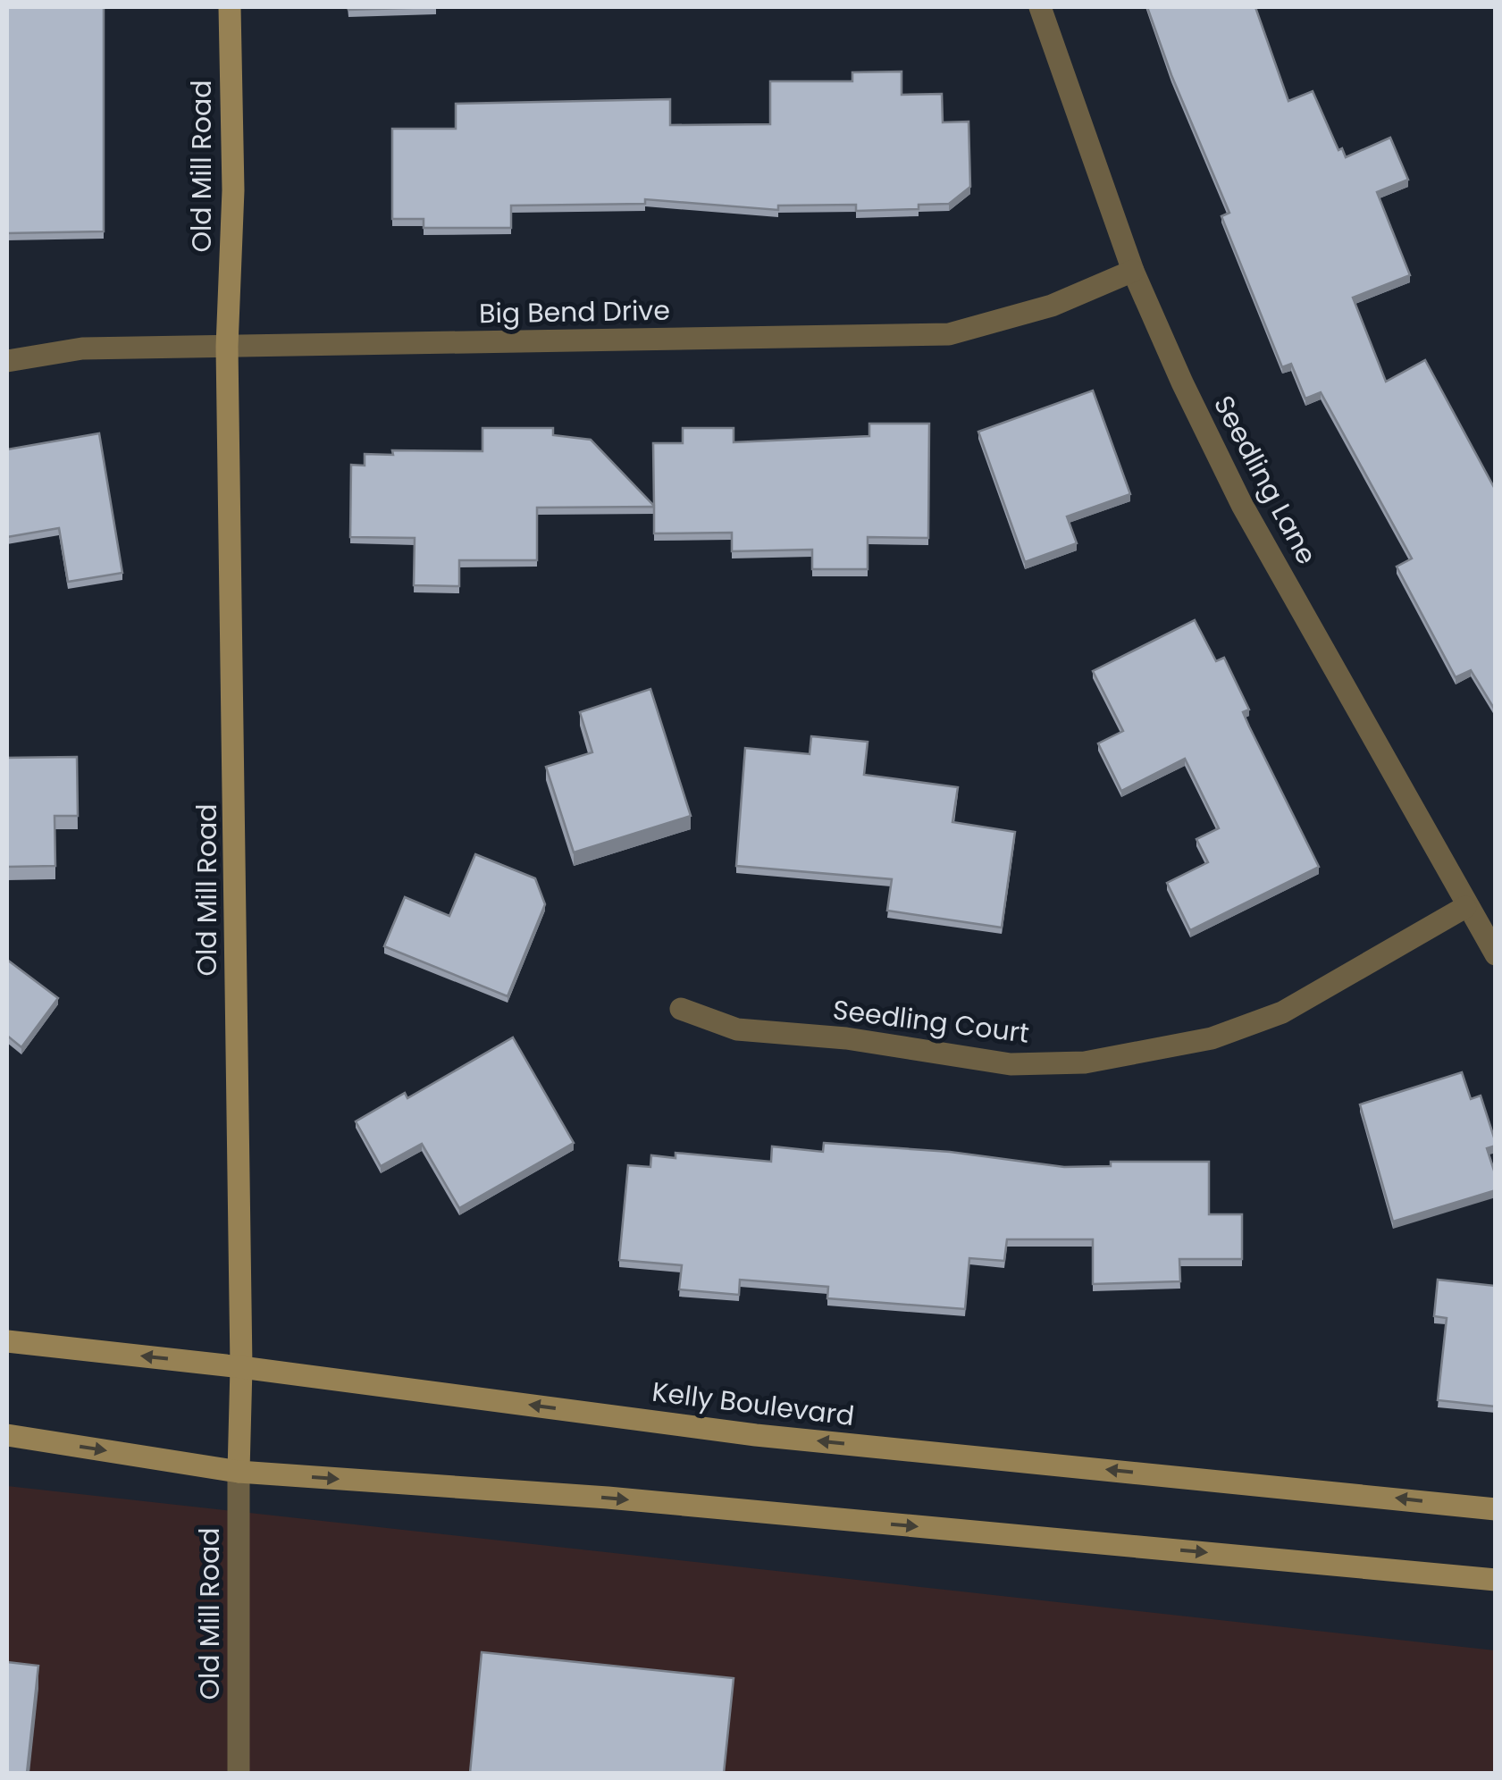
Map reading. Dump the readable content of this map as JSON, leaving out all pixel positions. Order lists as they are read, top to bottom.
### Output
{
  "streets": {
    "main road": ["Old Mill Road", "Kelly Boulevard"],
    "street": ["Big Bend Drive", "Seedling Lane", "Seedling Court"]
  },
  "crossings": [
    ["Old Mill Road", "Big Bend Drive"],
    ["Old Mill Road", "Kelly Boulevard"],
    ["Big Bend Drive", "Seedling Lane"],
    ["Seedling Lane", "Seedling Court"]
  ]
}
